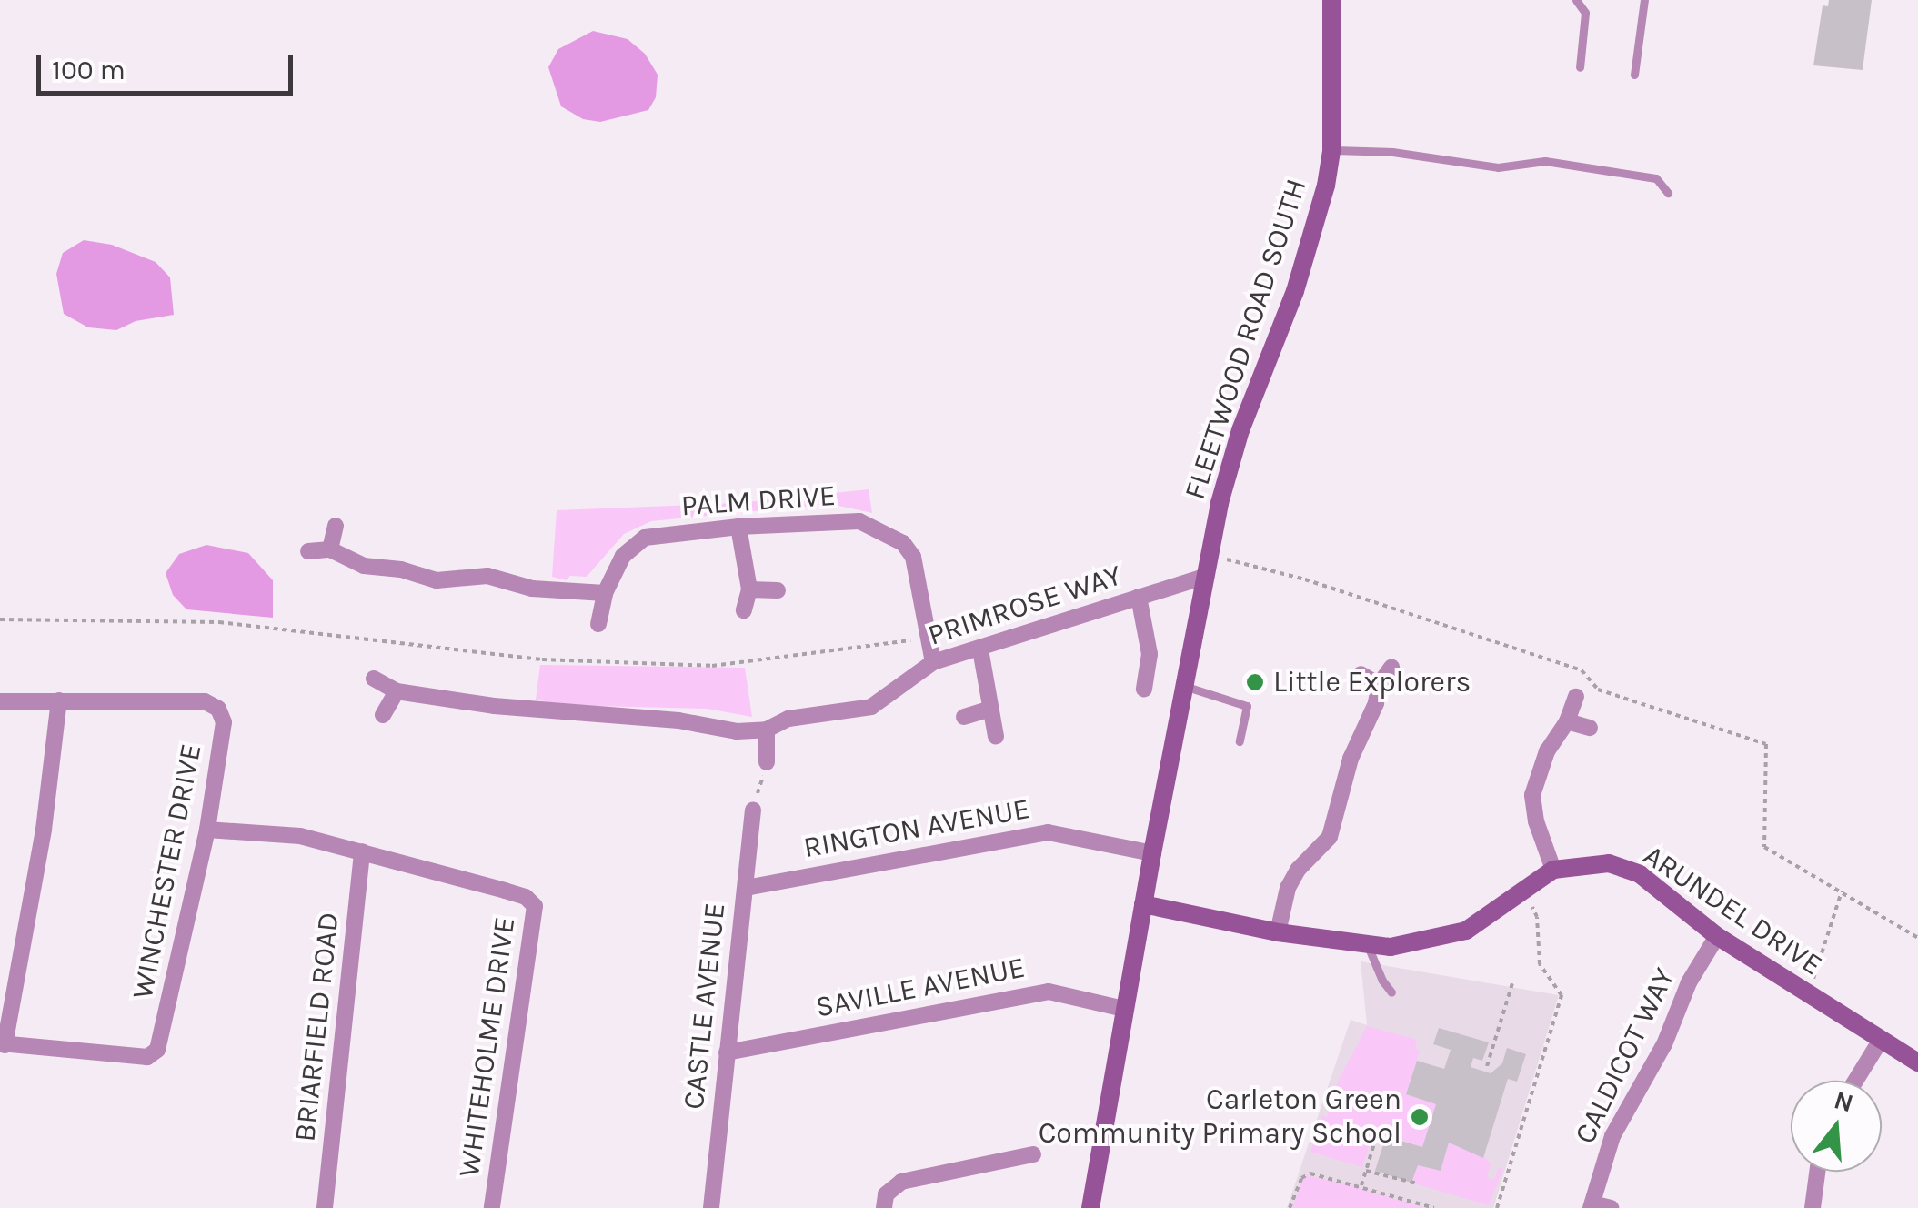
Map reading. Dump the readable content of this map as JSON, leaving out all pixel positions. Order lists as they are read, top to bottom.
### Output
{
  "streets": {
    "main road": ["FLEETWOOD ROAD SOUTH", "ARUNDEL DRIVE"],
    "street": [
      "PALM DRIVE",
      "PRIMROSE WAY",
      "RINGTON AVENUE",
      "WINCHESTER DRIVE",
      "SAVILLE AVENUE",
      "CASTLE AVENUE",
      "BRIARFIELD ROAD",
      "WHITEHOLME DRIVE",
      "CALDICOT WAY"
    ]
  },
  "crossings": [
    ["FLEETWOOD ROAD SOUTH", "PRIMROSE WAY"],
    ["FLEETWOOD ROAD SOUTH", "RINGTON AVENUE"],
    ["FLEETWOOD ROAD SOUTH", "ARUNDEL DRIVE"],
    ["FLEETWOOD ROAD SOUTH", "SAVILLE AVENUE"],
    ["PALM DRIVE", "PRIMROSE WAY"],
    ["RINGTON AVENUE", "CASTLE AVENUE"],
    ["WINCHESTER DRIVE", "WHITEHOLME DRIVE"],
    ["ARUNDEL DRIVE", "CALDICOT WAY"],
    ["SAVILLE AVENUE", "CASTLE AVENUE"],
    ["BRIARFIELD ROAD", "WHITEHOLME DRIVE"]
  ],
  "places": ["Little Explorers", "Carleton Green Community Primary School"],
  "scale_bar": "100 m",
  "north": "top"
}
